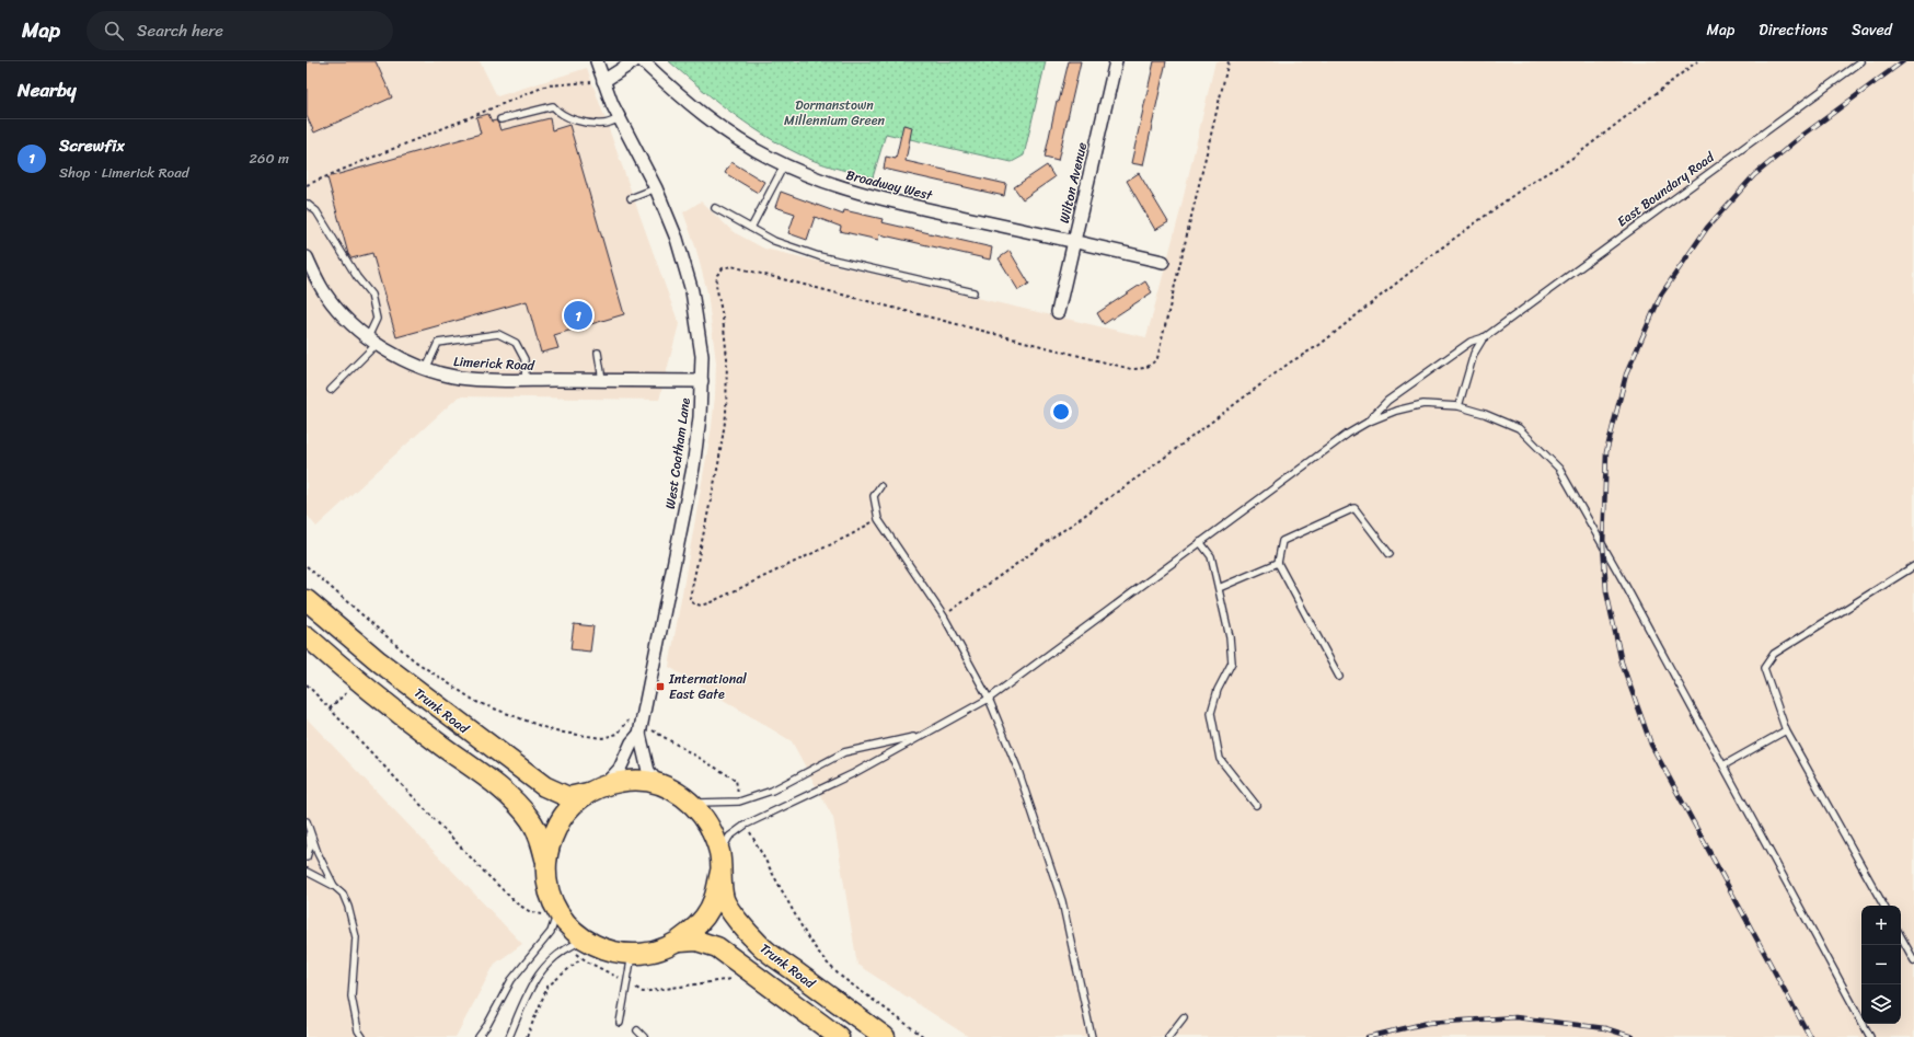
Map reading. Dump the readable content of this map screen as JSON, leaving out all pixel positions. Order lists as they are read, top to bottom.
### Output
{
  "streets": {
    "main road": ["Trunk Road"],
    "street": [
      "Wilton Avenue",
      "Broadway West",
      "Limerick Road",
      "West Coatham Lane"
    ],
    "lane": ["East Boundary Road"]
  },
  "crossings": [
    ["Wilton Avenue", "Broadway West"],
    ["Limerick Road", "West Coatham Lane"],
    ["West Coatham Lane", "Trunk Road"]
  ],
  "parks": ["Dormanstown Millennium Green"],
  "places": {
    "transit": ["International East Gate"]
  },
  "page": {
    "header": "Map",
    "search": "Search here",
    "nav": ["Map", "Directions", "Saved"],
    "heading": "Nearby",
    "list": [
      {
        "mark": "1",
        "name": "Screwfix",
        "note": "Shop · Limerick Road",
        "value": "260 m"
      }
    ],
    "pins": "1",
    "map_buttons": ["+", "−"]
  }
}
